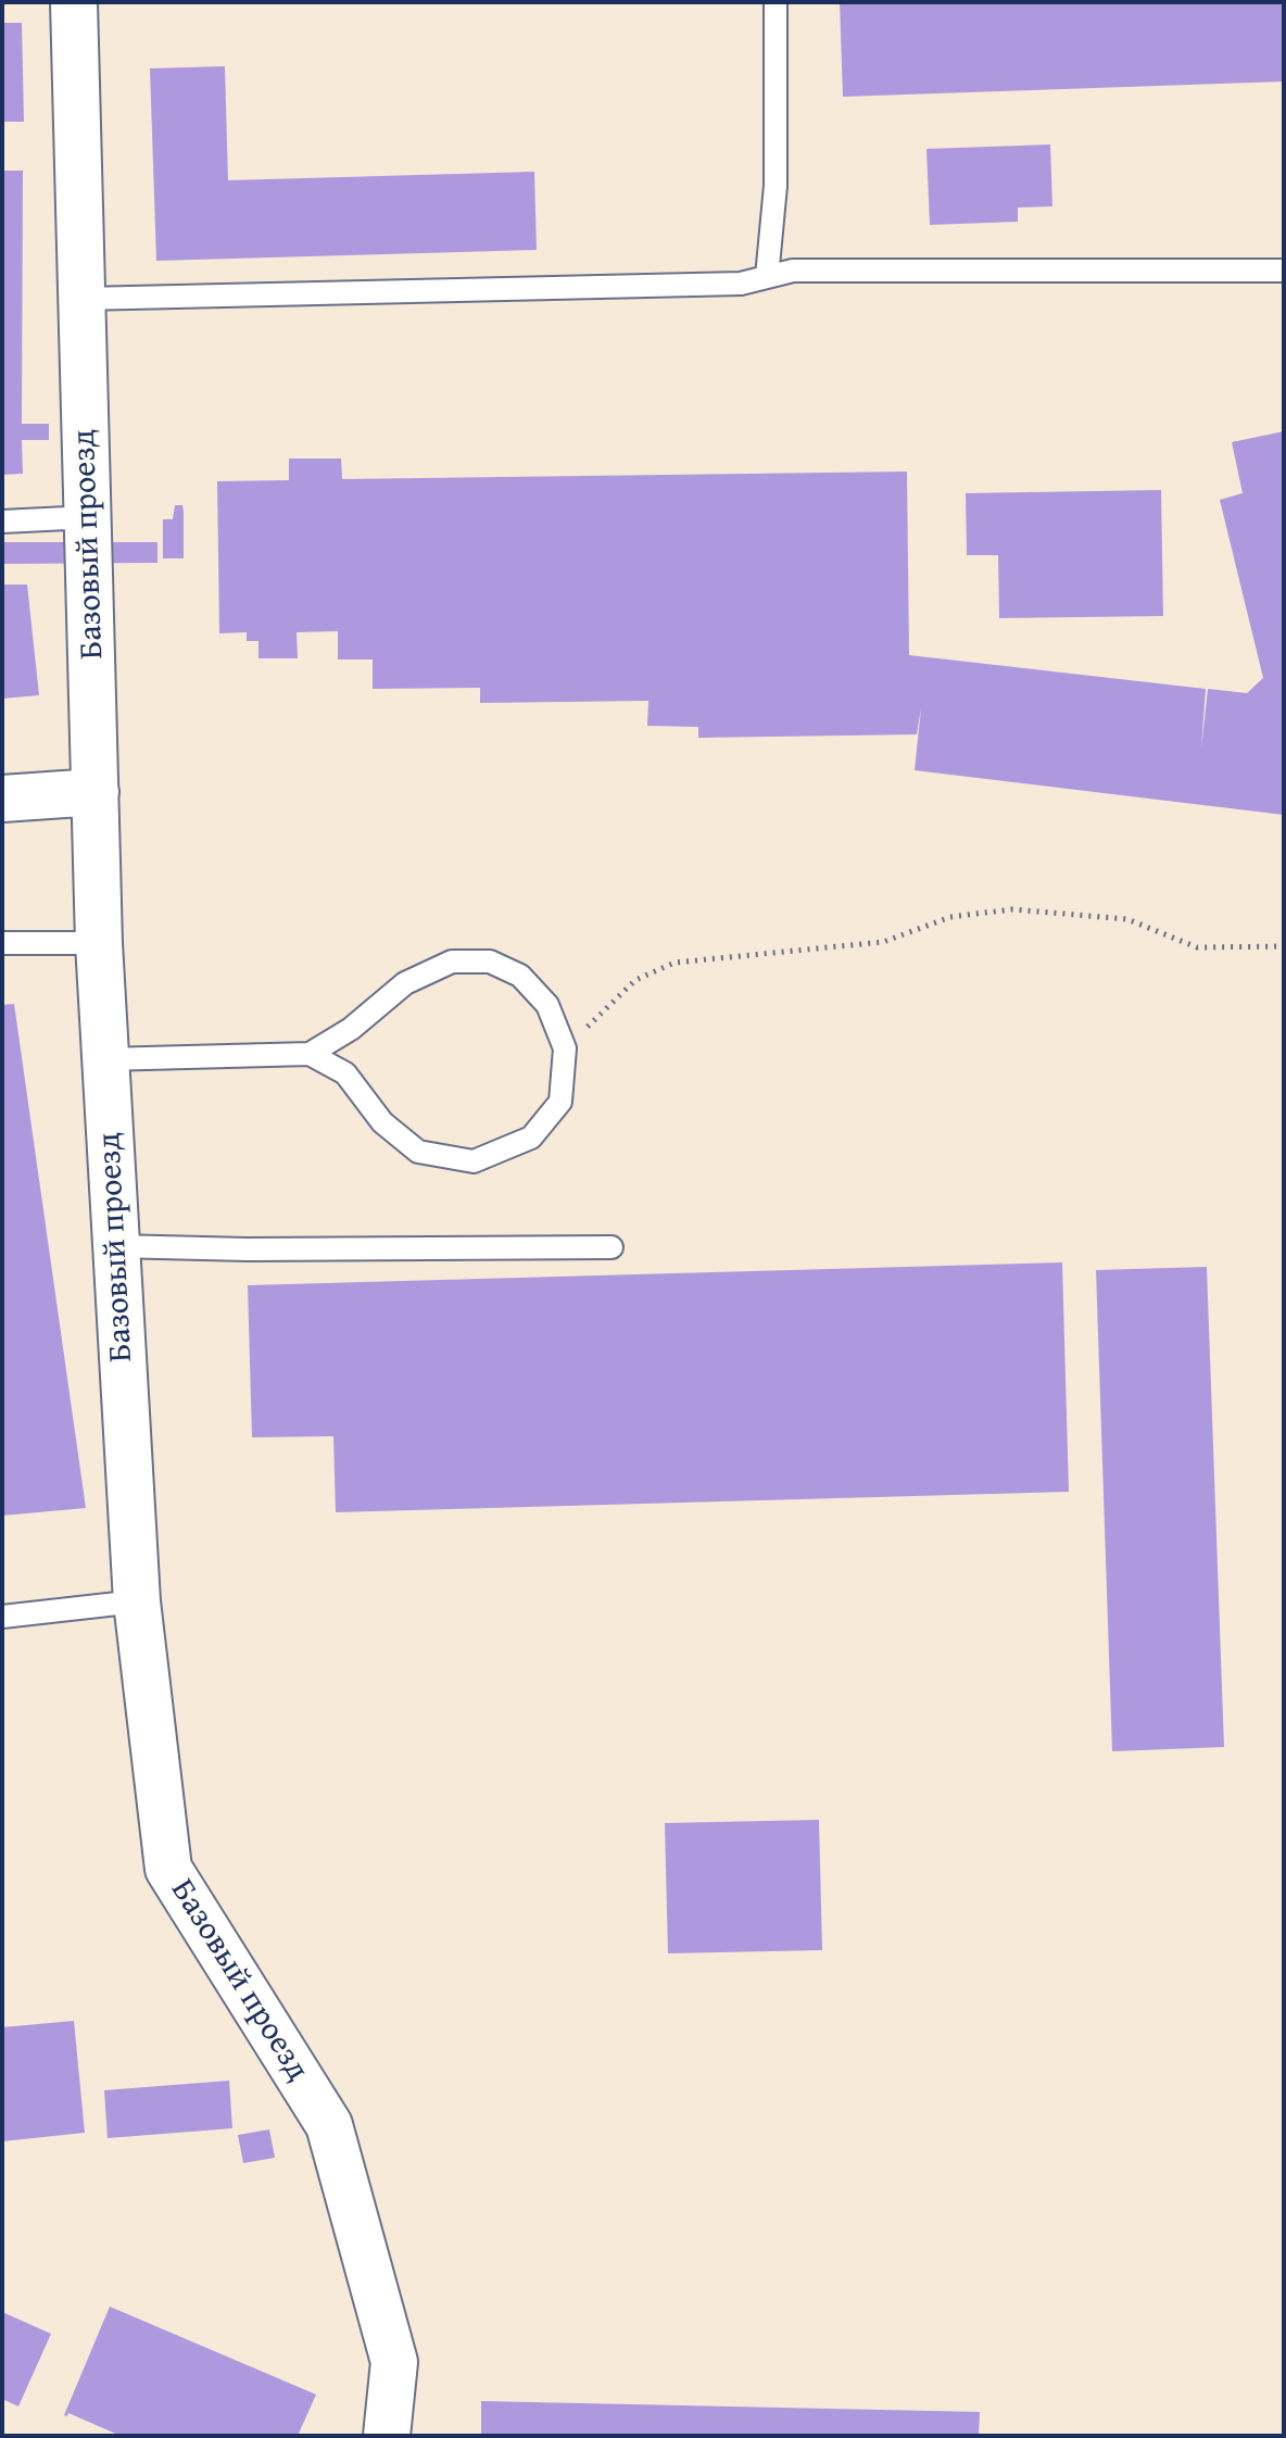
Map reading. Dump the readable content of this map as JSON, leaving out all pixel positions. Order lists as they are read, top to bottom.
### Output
{
  "streets": {
    "street": ["Базовый проезд"]
  }
}
